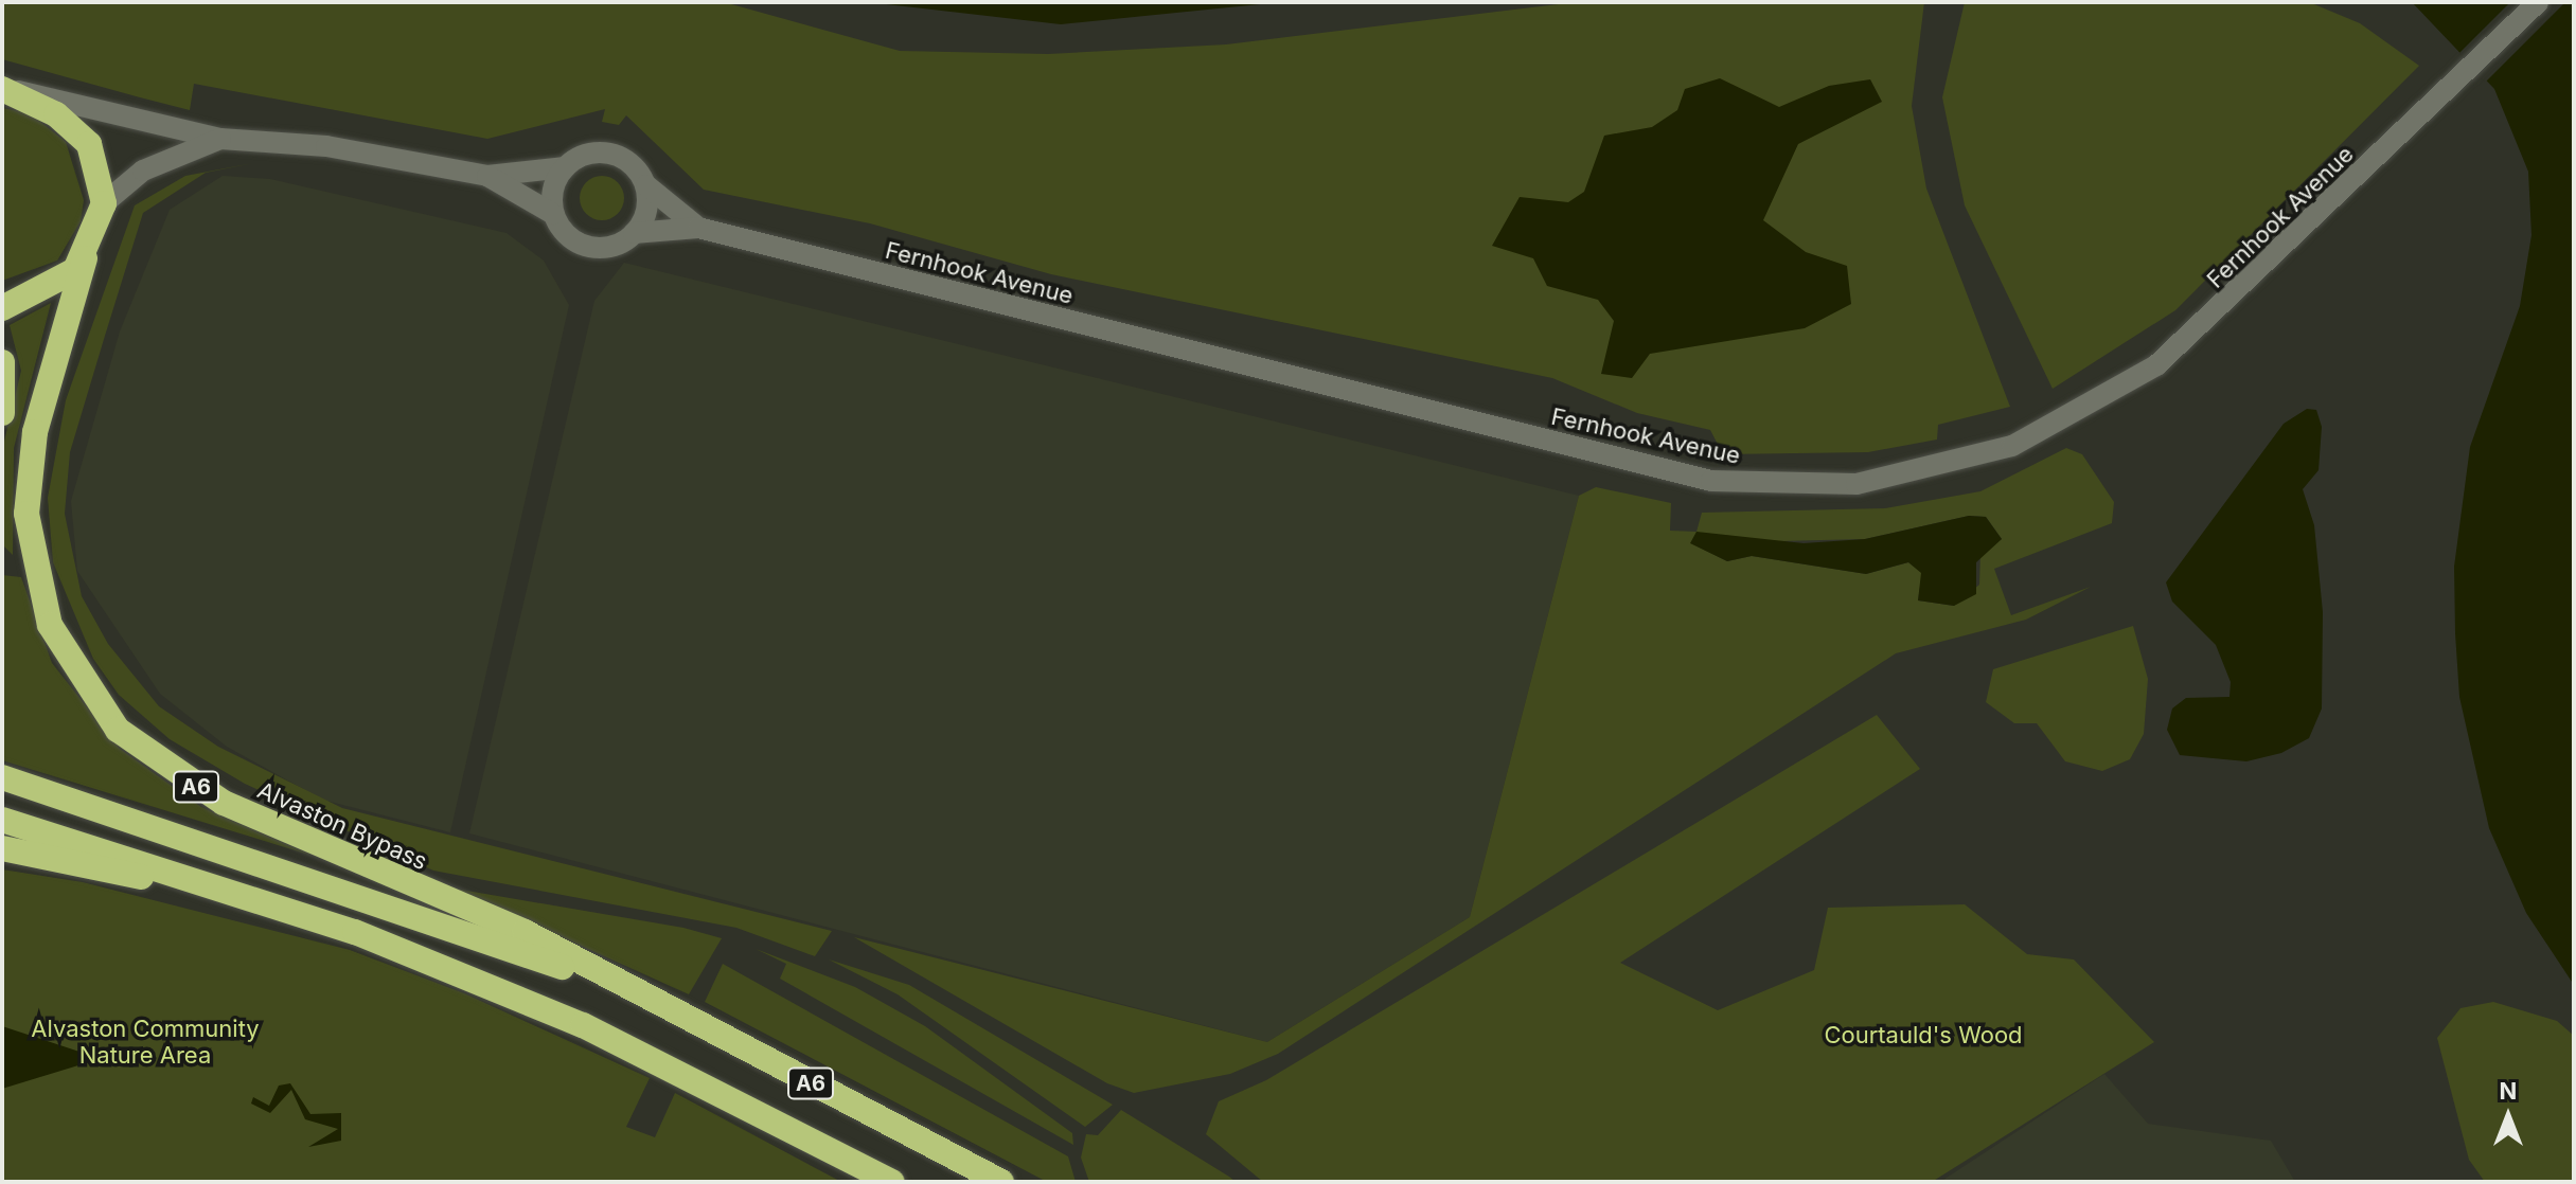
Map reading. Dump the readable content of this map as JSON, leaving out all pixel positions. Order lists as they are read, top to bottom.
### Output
{
  "streets": {
    "highway": ["A6", "Alvaston Bypass"],
    "street": ["Fernhook Avenue"]
  },
  "crossings": [
    ["Fernhook Avenue", "Alvaston Bypass"]
  ],
  "parks": ["Alvaston Community Nature Area", "Courtauld's Wood"],
  "north": "top"
}
